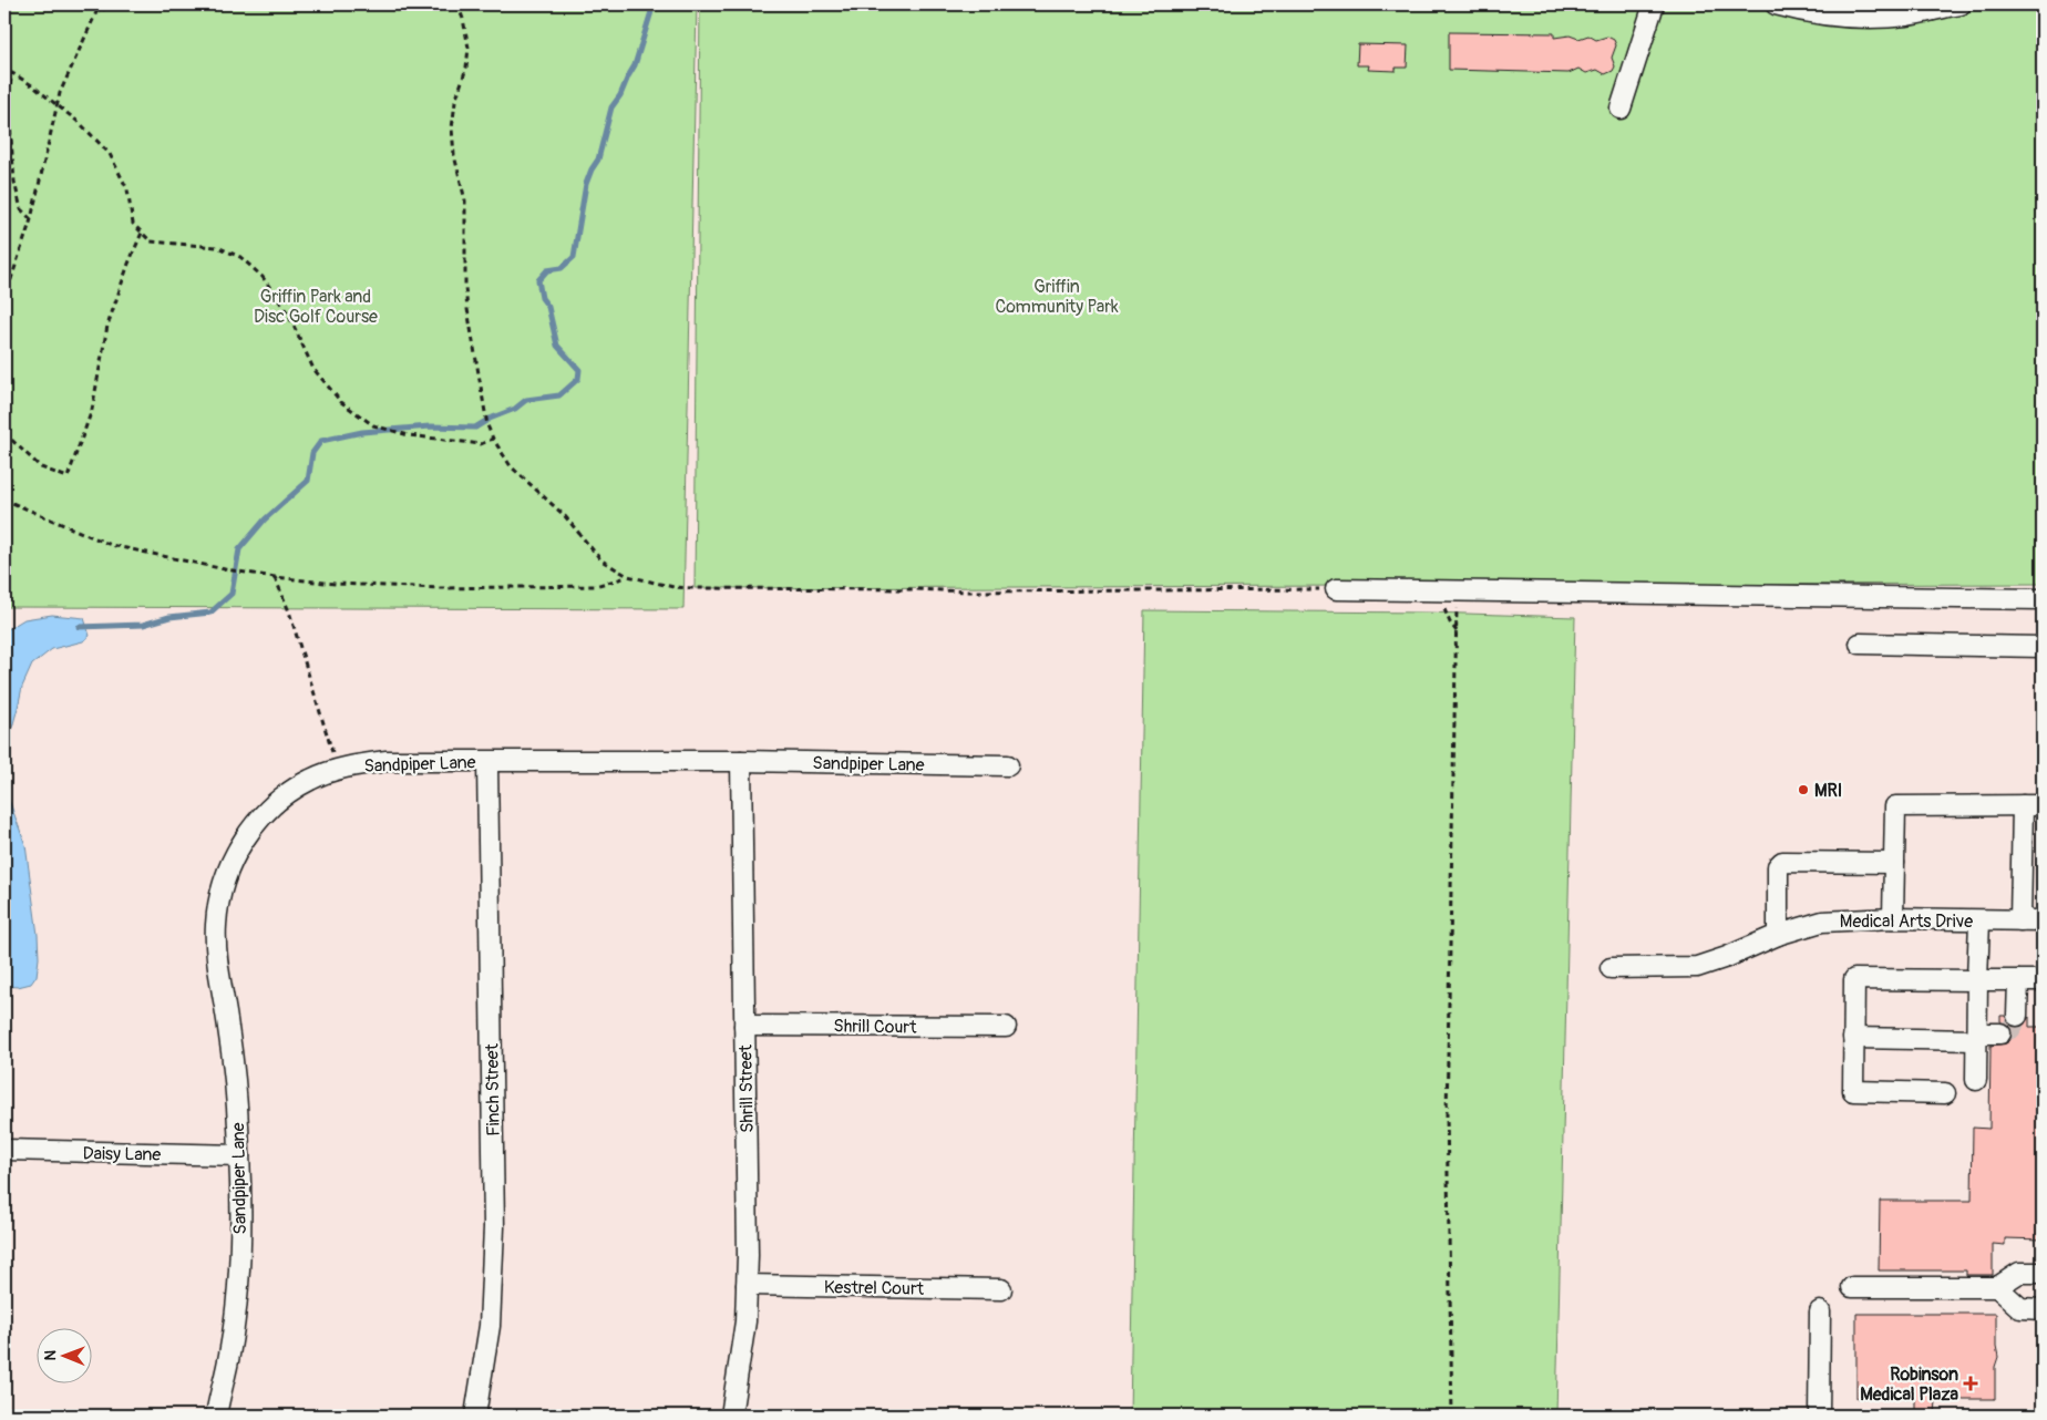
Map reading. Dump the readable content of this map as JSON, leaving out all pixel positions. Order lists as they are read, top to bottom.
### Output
{
  "streets": {
    "street": [
      "Sandpiper Lane",
      "Medical Arts Drive",
      "Shrill Court",
      "Shrill Street",
      "Finch Street",
      "Daisy Lane",
      "Kestrel Court"
    ]
  },
  "crossings": [
    ["Sandpiper Lane", "Shrill Street"],
    ["Sandpiper Lane", "Finch Street"],
    ["Sandpiper Lane", "Daisy Lane"],
    ["Shrill Court", "Shrill Street"],
    ["Shrill Street", "Kestrel Court"]
  ],
  "parks": ["Griffin Community Park", "Griffin Park and Disc Golf Course"],
  "places": {
    "other": ["MRI"],
    "health": ["Robinson Medical Plaza"]
  },
  "north": "left"
}
